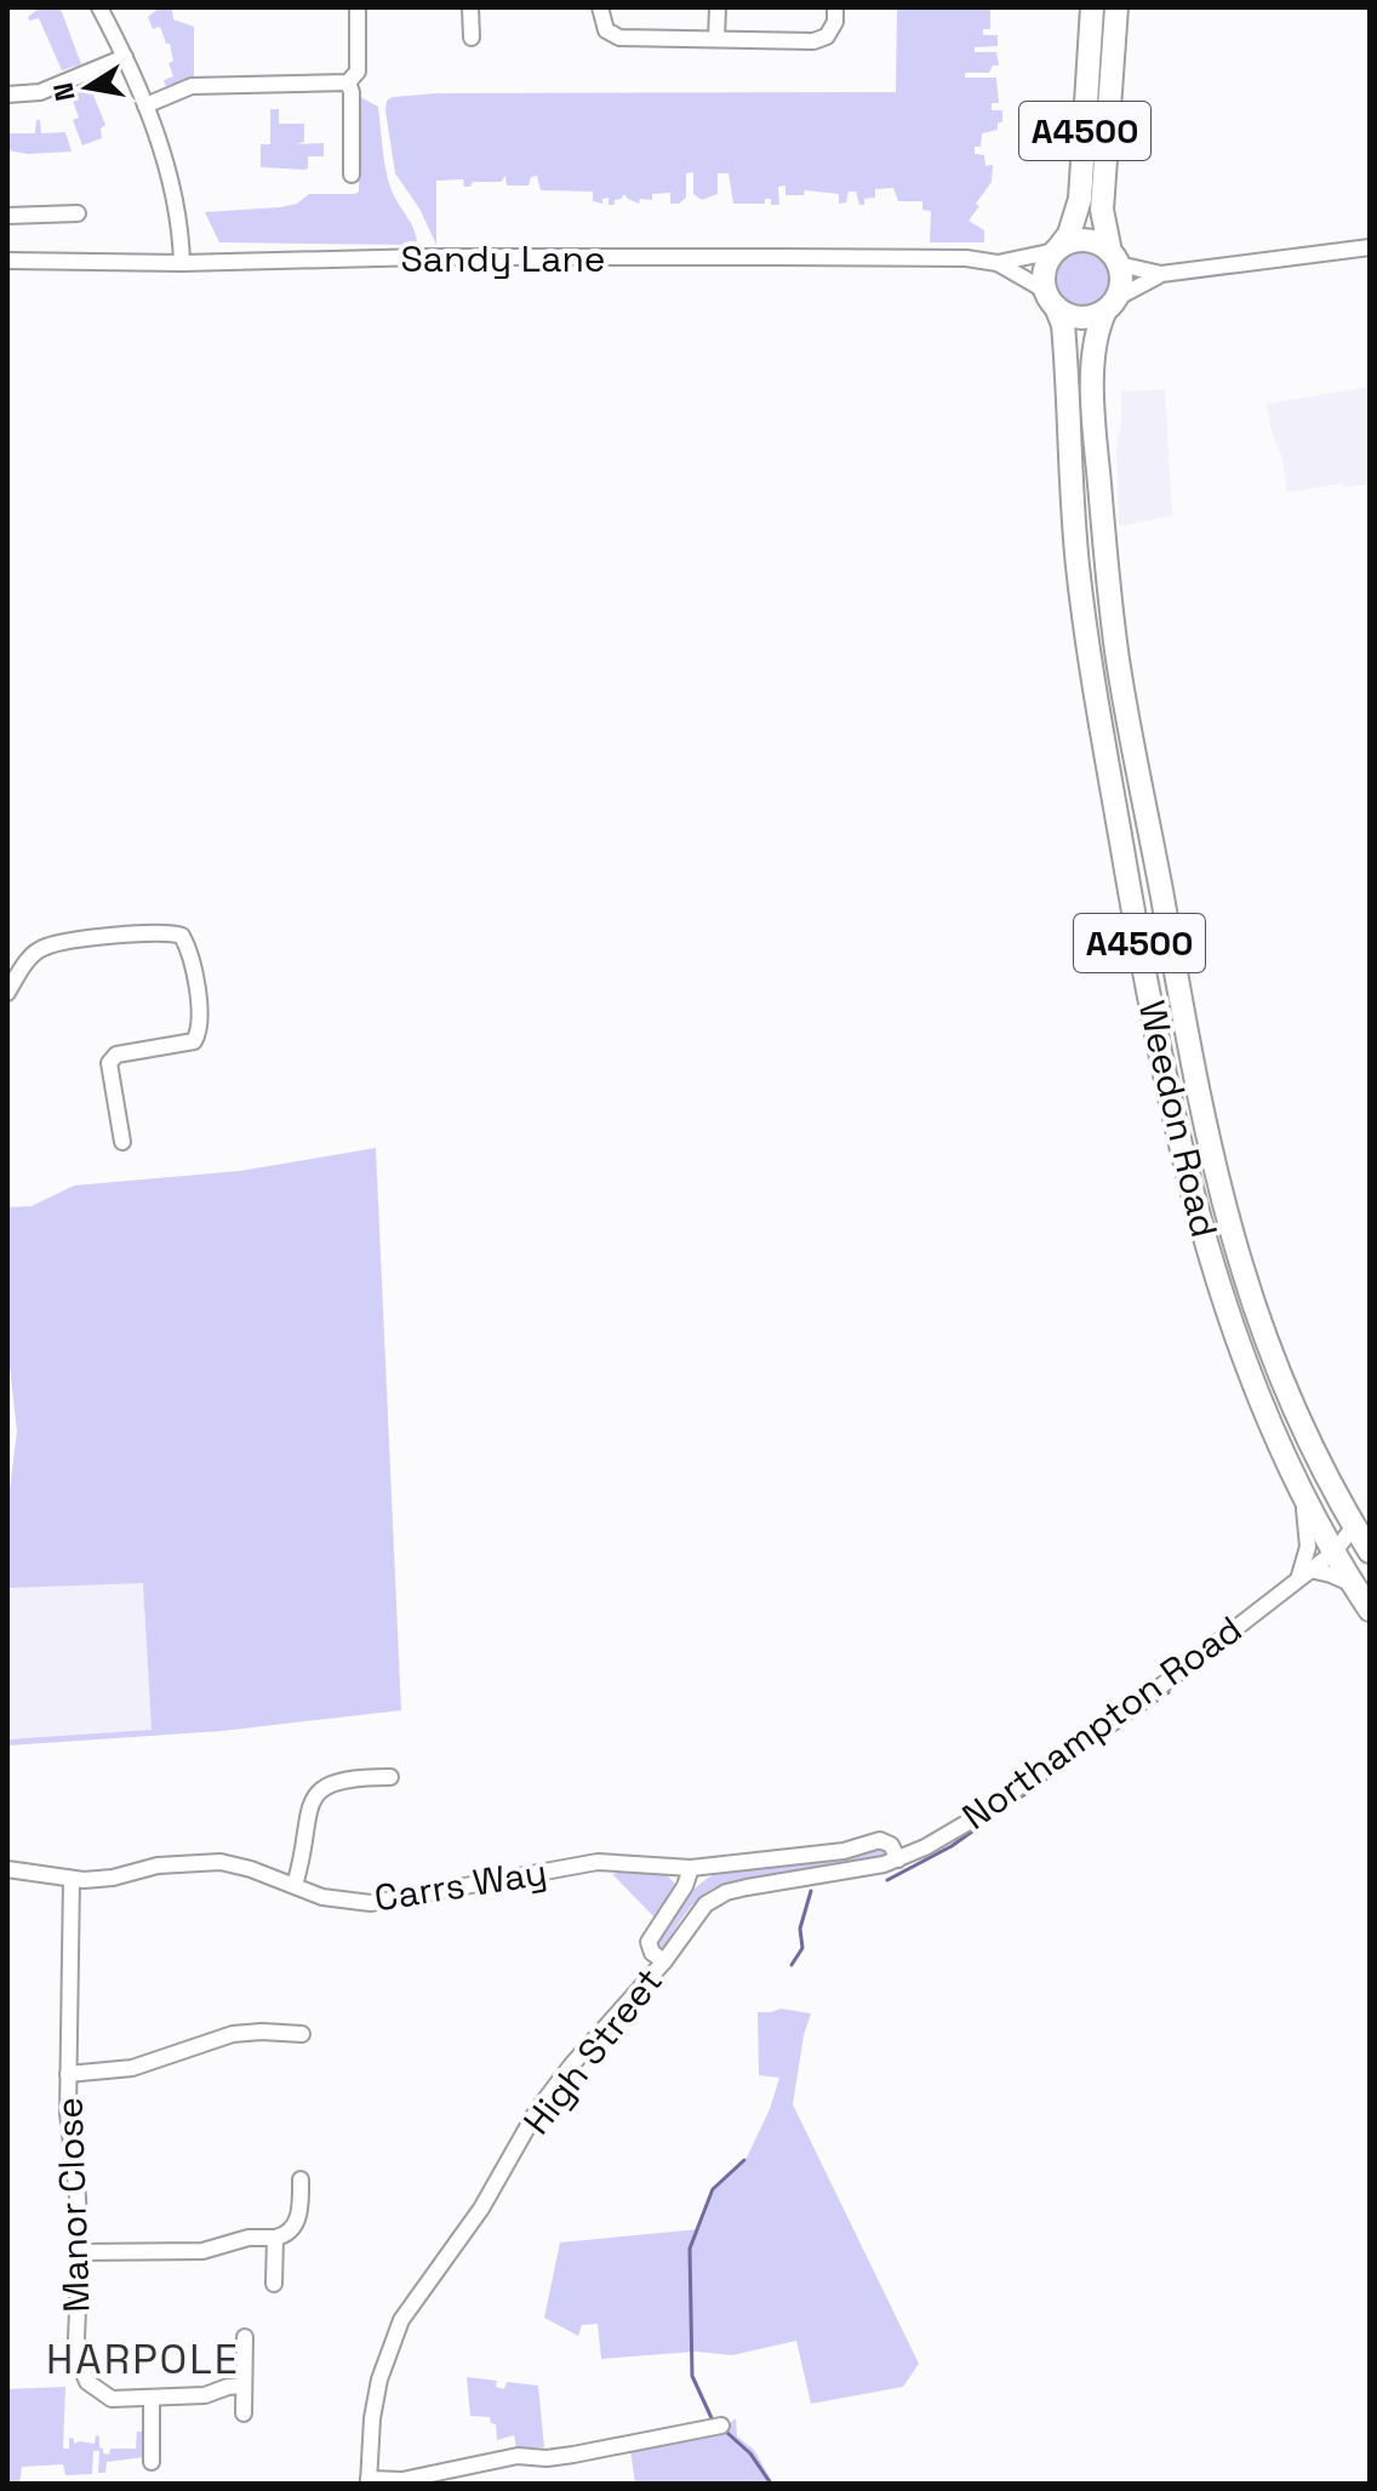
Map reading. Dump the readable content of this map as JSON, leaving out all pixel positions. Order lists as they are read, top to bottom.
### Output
{
  "streets": {
    "highway": ["A4500", "Weedon Road"],
    "street": [
      "Sandy Lane",
      "Northampton Road",
      "Carrs Way",
      "High Street",
      "Manor Close"
    ]
  },
  "crossings": [
    ["A4500", "Weedon Road"],
    ["Weedon Road", "Northampton Road"],
    ["Northampton Road", "Carrs Way"],
    ["Northampton Road", "High Street"],
    ["Carrs Way", "High Street"],
    ["Carrs Way", "Manor Close"]
  ],
  "districts": ["HARPOLE"],
  "north": "left"
}
